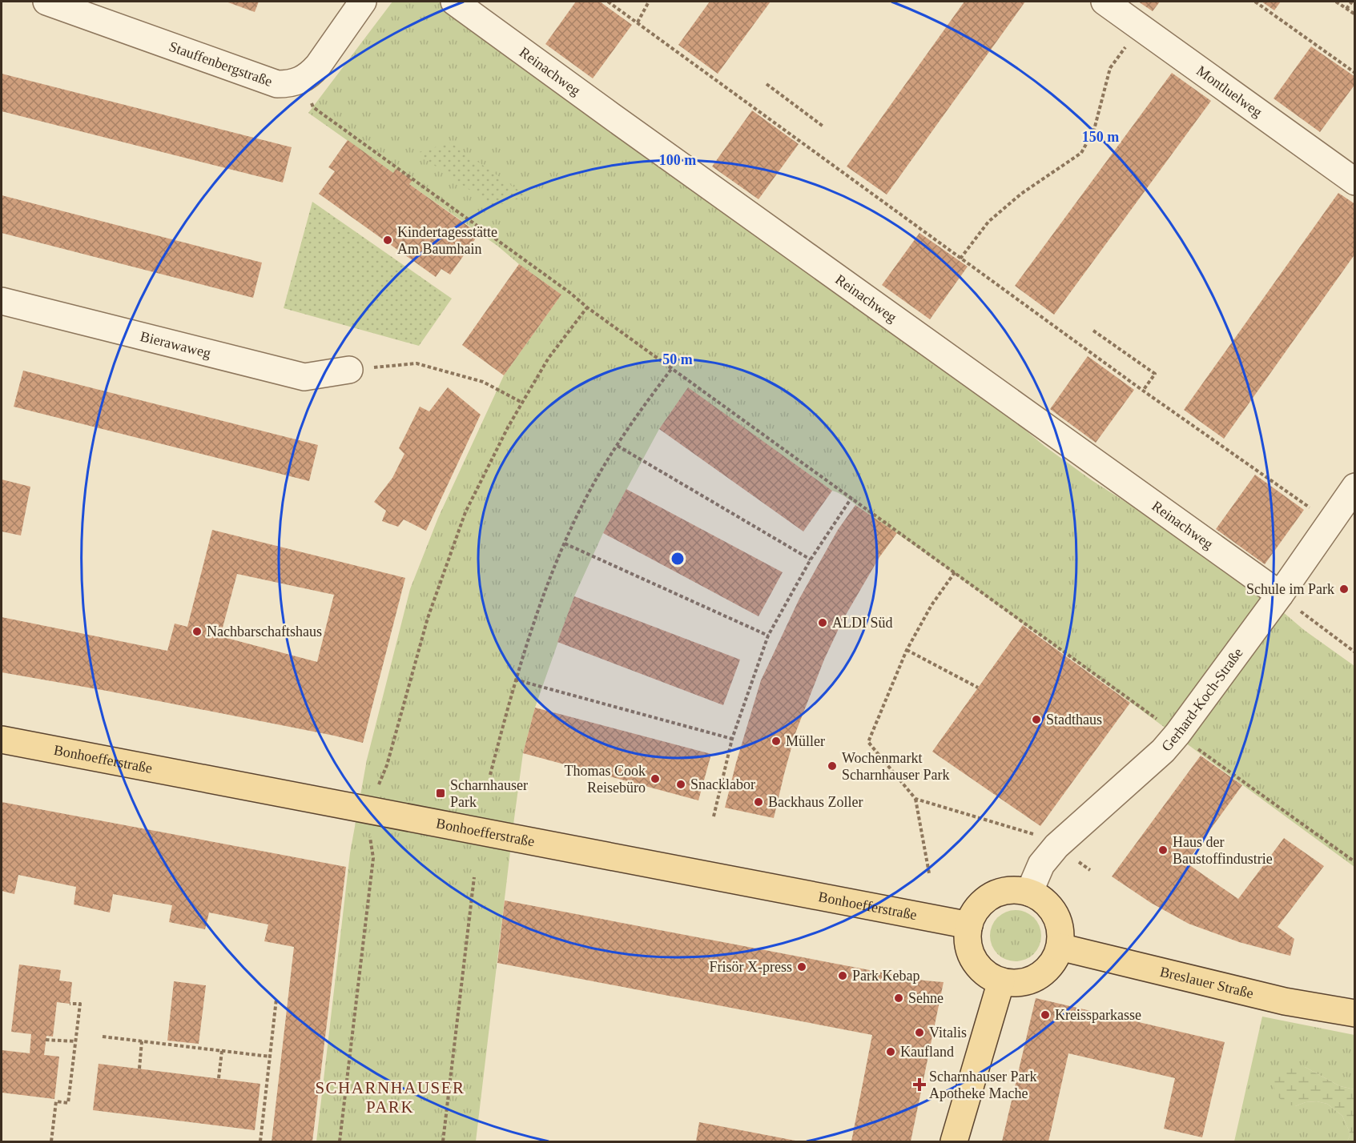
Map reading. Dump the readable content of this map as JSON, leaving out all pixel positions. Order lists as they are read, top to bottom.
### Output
{
  "streets": {
    "main road": ["Bonhoefferstraße", "Breslauer Straße"],
    "street": [
      "Stauffenbergstraße",
      "Reinachweg",
      "Montluelweg",
      "Bierawaweg",
      "Gerhard-Koch-Straße"
    ]
  },
  "crossings": [
    ["Reinachweg", "Gerhard-Koch-Straße"],
    ["Gerhard-Koch-Straße", "Bonhoefferstraße"],
    ["Gerhard-Koch-Straße", "Breslauer Straße"],
    ["Bonhoefferstraße", "Breslauer Straße"]
  ],
  "districts": ["SCHARNHAUSER PARK"],
  "places": {
    "other": [
      "Kindertagesstätte Am Baumhain",
      "Schule im Park",
      "ALDI Süd",
      "Nachbarschaftshaus",
      "Stadthaus",
      "Müller",
      "Wochenmarkt Scharnhauser Park",
      "Thomas Cook Reisebüro",
      "Snacklabor",
      "Backhaus Zoller",
      "Haus der Baustoffindustrie",
      "Frisör X-press",
      "Park Kebap",
      "Sehne",
      "Kreissparkasse",
      "Vitalis",
      "Kaufland"
    ],
    "transit": ["Scharnhauser Park"],
    "health": ["Scharnhauser Park Apotheke Mache"]
  },
  "rings": ["150 m", "100 m", "50 m"]
}
